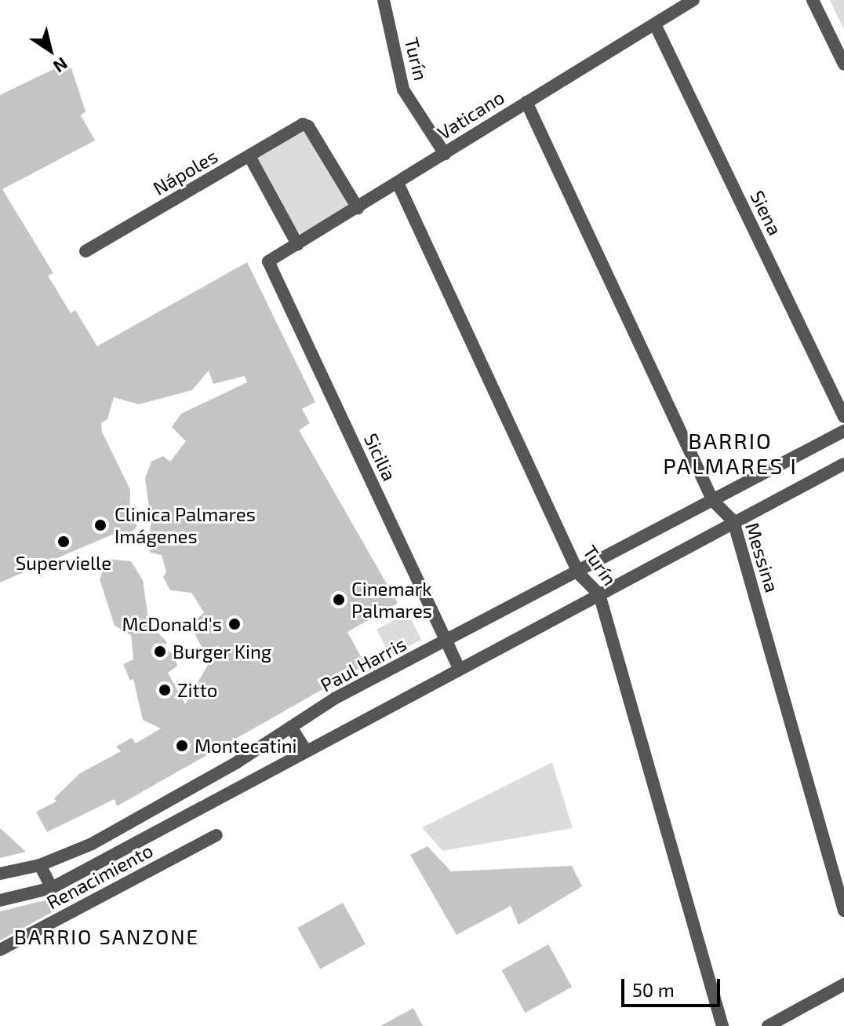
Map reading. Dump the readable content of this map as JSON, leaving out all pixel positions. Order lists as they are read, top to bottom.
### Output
{
  "streets": {
    "street": [
      "Turín",
      "Vaticano",
      "Nápoles",
      "Siena",
      "Sicilia",
      "Messina",
      "Paul Harris",
      "Renacimiento"
    ]
  },
  "crossings": [
    ["Turín", "Vaticano"],
    ["Turín", "Paul Harris"],
    ["Vaticano", "Nápoles"],
    ["Vaticano", "Siena"],
    ["Vaticano", "Sicilia"],
    ["Vaticano", "Messina"],
    ["Sicilia", "Paul Harris"],
    ["Messina", "Paul Harris"]
  ],
  "districts": ["BARRIO PALMARES I", "BARRIO SANZONE"],
  "places": [
    "Clinica Palmares Imágenes",
    "Supervielle",
    "Cinemark Palmares",
    "McDonald's",
    "Burger King",
    "Zitto",
    "Montecatini"
  ],
  "scale_bar": "50 m",
  "north": "bottom right"
}
